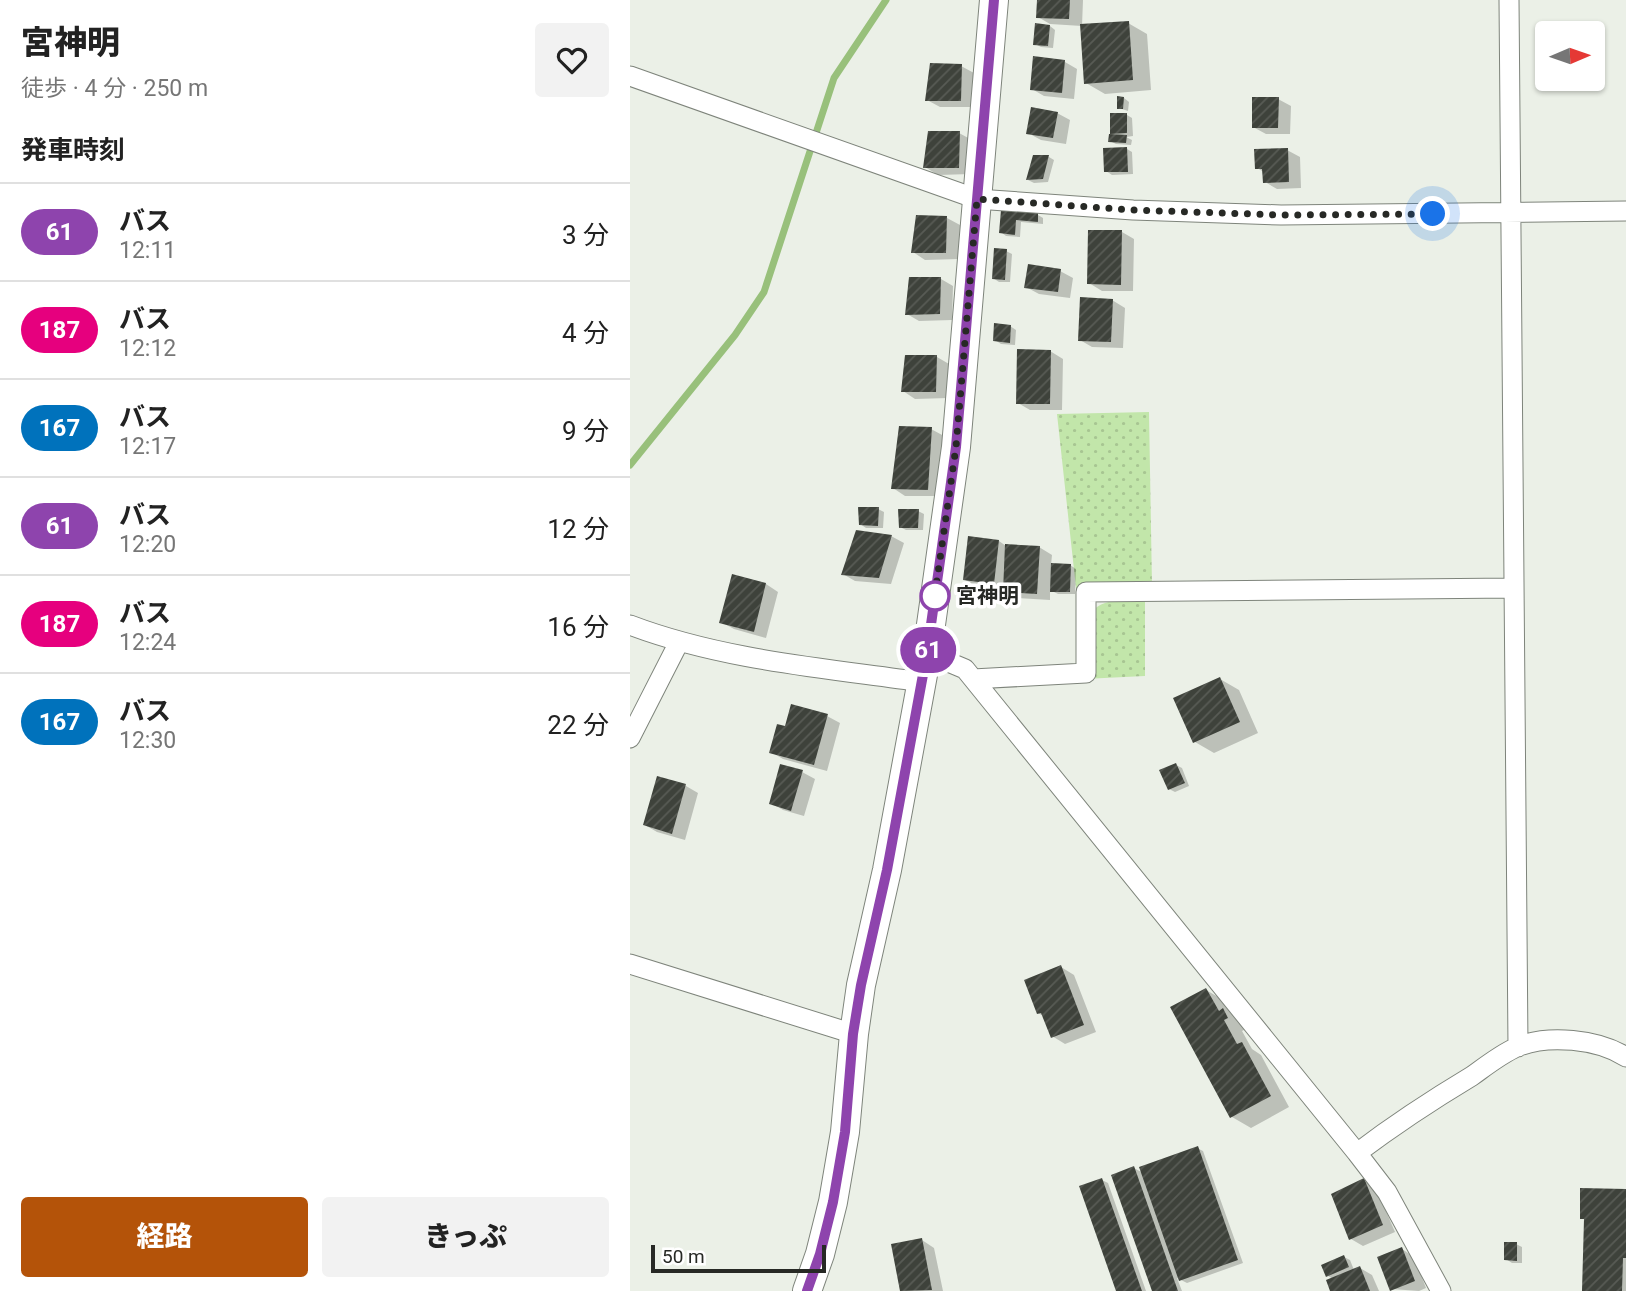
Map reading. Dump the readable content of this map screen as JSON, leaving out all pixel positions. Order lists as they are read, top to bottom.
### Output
{
  "places": ["宮神明"],
  "lines": ["bus line 61"],
  "scale_bar": "50 m",
  "north": "right",
  "page": {
    "heading": [
      ["宮神明", "徒歩 · 4 分 · 250 m"],
      "発車時刻"
    ],
    "on_map": "61",
    "list": [
      {
        "mark": "61",
        "name": "バス",
        "note": "12:11",
        "value": "3 分"
      },
      {
        "mark": "187",
        "name": "バス",
        "note": "12:12",
        "value": "4 分"
      },
      {
        "mark": "167",
        "name": "バス",
        "note": "12:17",
        "value": "9 分"
      },
      {
        "mark": "61",
        "name": "バス",
        "note": "12:20",
        "value": "12 分"
      },
      {
        "mark": "187",
        "name": "バス",
        "note": "12:24",
        "value": "16 分"
      },
      {
        "mark": "167",
        "name": "バス",
        "note": "12:30",
        "value": "22 分"
      }
    ],
    "buttons": ["経路", "きっぷ"],
    "scale": "50 m"
  }
}
